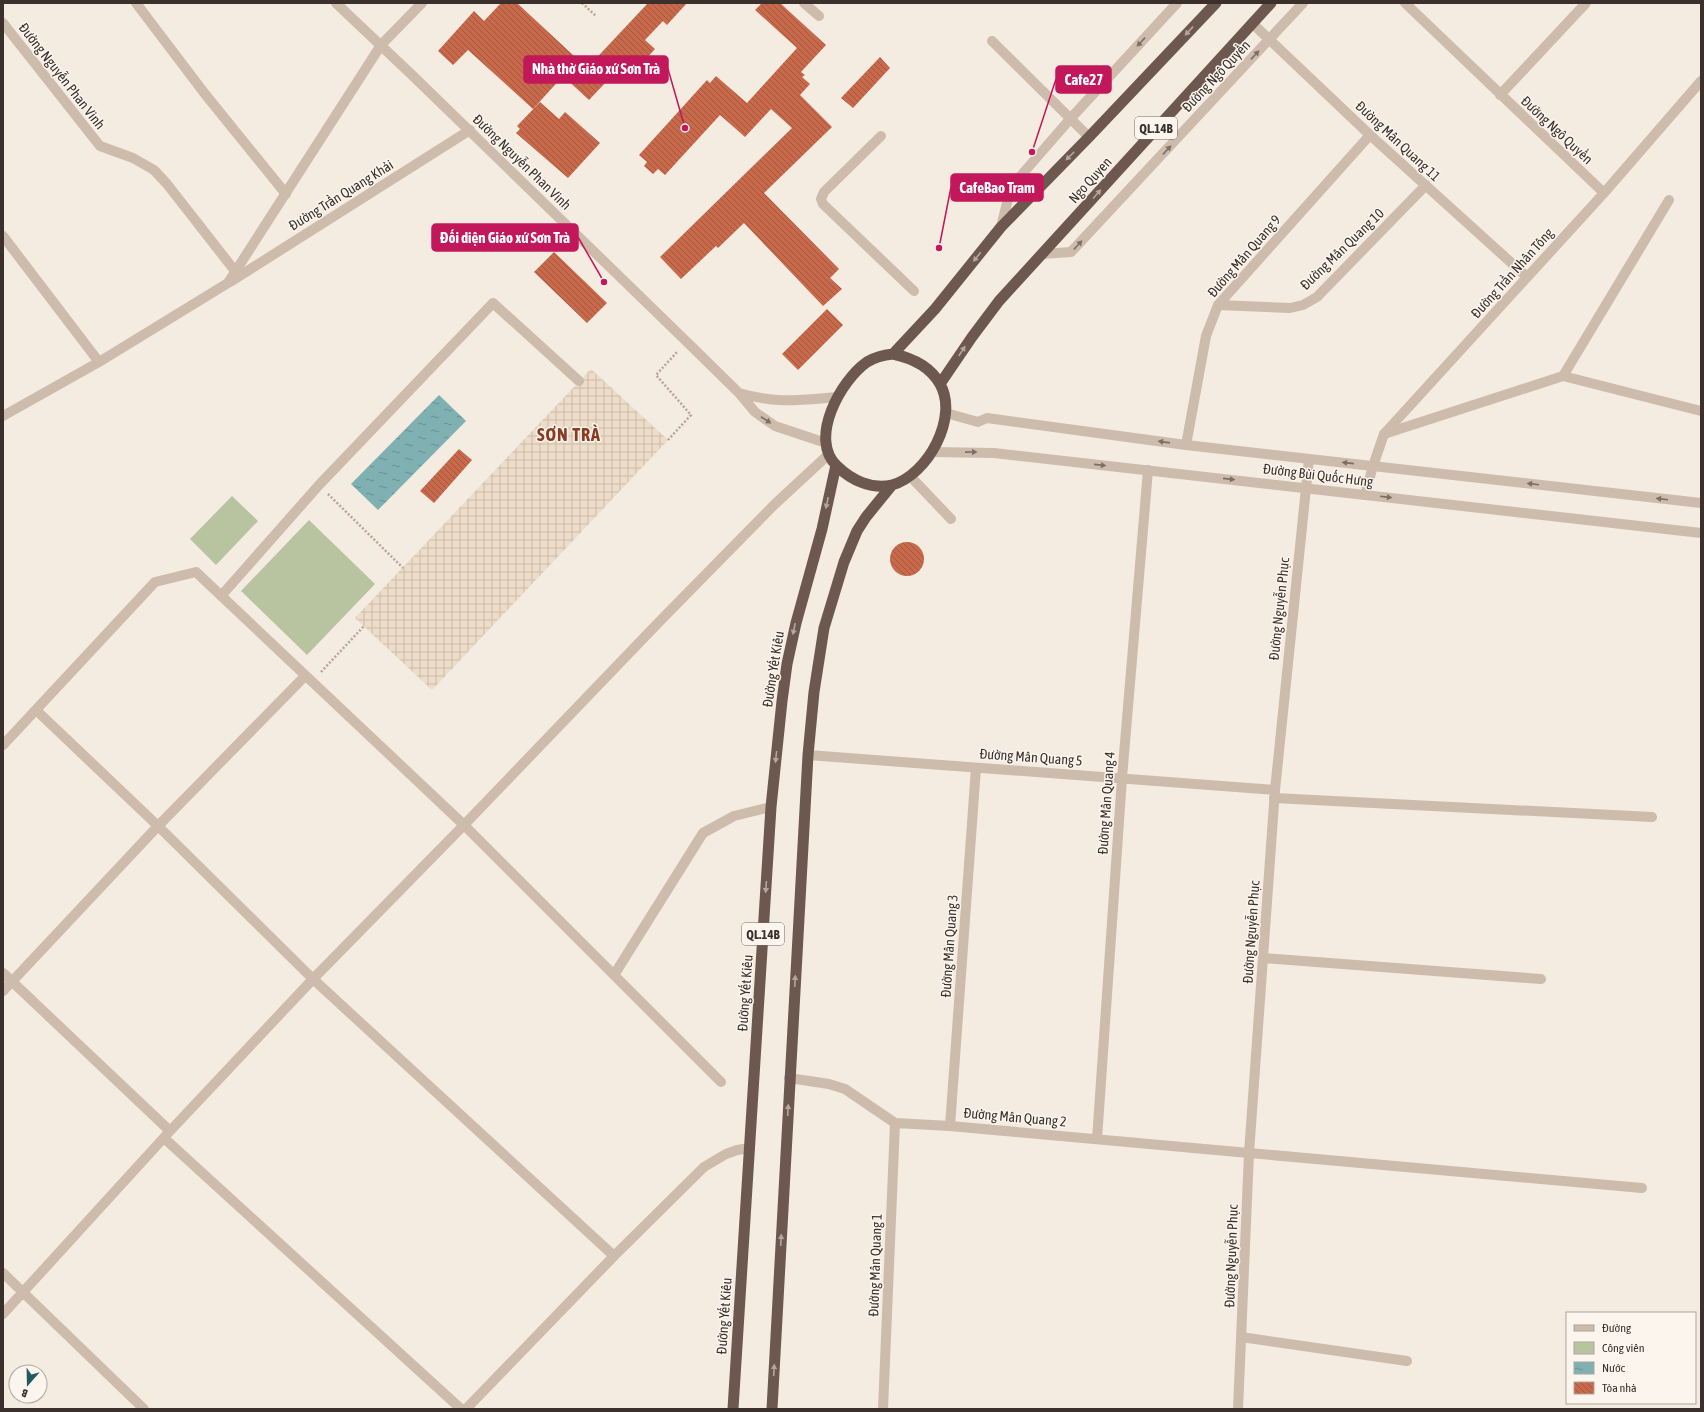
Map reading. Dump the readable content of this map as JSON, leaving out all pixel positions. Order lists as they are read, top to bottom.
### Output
{
  "streets": {
    "highway": ["QL.14B", "Ngo Quyen", "Đường Yết Kiêu"],
    "street": [
      "Đường Nguyễn Phan Vinh",
      "Đường Ngô Quyền",
      "Đường Mân Quang 11",
      "Đường Trần Quang Khải",
      "Đường Mân Quang 10",
      "Đường Mân Quang 9",
      "Đường Trần Nhân Tông",
      "Đường Bùi Quốc Hưng",
      "Đường Nguyễn Phục",
      "Đường Mân Quang 5",
      "Đường Mân Quang 4",
      "Đường Mân Quang 3",
      "Đường Mân Quang 2",
      "Đường Mân Quang 1"
    ]
  },
  "crossings": [
    ["Đường Nguyễn Phan Vinh", "QL.14B"],
    ["Đường Nguyễn Phan Vinh", "Ngo Quyen"],
    ["Đường Nguyễn Phan Vinh", "Đường Trần Quang Khải"],
    ["Đường Nguyễn Phan Vinh", "Đường Bùi Quốc Hưng"],
    ["Đường Nguyễn Phan Vinh", "Đường Yết Kiêu"],
    ["Đường Ngô Quyền", "Đường Mân Quang 11"],
    ["Đường Ngô Quyền", "Ngo Quyen"],
    ["Đường Ngô Quyền", "Đường Trần Nhân Tông"],
    ["QL.14B", "Ngo Quyen"],
    ["QL.14B", "Đường Bùi Quốc Hưng"],
    ["QL.14B", "Đường Yết Kiêu"],
    ["QL.14B", "Đường Mân Quang 5"],
    ["QL.14B", "Đường Mân Quang 2"],
    ["Đường Mân Quang 11", "Ngo Quyen"],
    ["Đường Mân Quang 11", "Đường Mân Quang 10"],
    ["Đường Mân Quang 11", "Đường Mân Quang 9"],
    ["Đường Mân Quang 11", "Đường Trần Nhân Tông"],
    ["Ngo Quyen", "Đường Bùi Quốc Hưng"],
    ["Ngo Quyen", "Đường Yết Kiêu"],
    ["Đường Mân Quang 10", "Đường Mân Quang 9"],
    ["Đường Mân Quang 9", "Đường Bùi Quốc Hưng"],
    ["Đường Trần Nhân Tông", "Đường Bùi Quốc Hưng"],
    ["Đường Bùi Quốc Hưng", "Đường Nguyễn Phục"],
    ["Đường Bùi Quốc Hưng", "Đường Yết Kiêu"],
    ["Đường Bùi Quốc Hưng", "Đường Mân Quang 4"],
    ["Đường Nguyễn Phục", "Đường Mân Quang 5"],
    ["Đường Nguyễn Phục", "Đường Mân Quang 2"],
    ["Đường Mân Quang 5", "Đường Mân Quang 4"],
    ["Đường Mân Quang 5", "Đường Mân Quang 3"],
    ["Đường Mân Quang 4", "Đường Mân Quang 2"],
    ["Đường Mân Quang 3", "Đường Mân Quang 2"],
    ["Đường Mân Quang 2", "Đường Mân Quang 1"]
  ],
  "one_way": ["Đường Ngô Quyền"],
  "districts": ["SƠN TRÀ"],
  "places": [
    "Nhà thờ Giáo xứ Sơn Trà",
    "Cafe27",
    "CafeBao Tram",
    "Đối diện Giáo xứ Sơn Trà"
  ],
  "legend": [
    "Đường",
    "Công viên",
    "Nước",
    "Tòa nhà"
  ],
  "north": "bottom"
}
